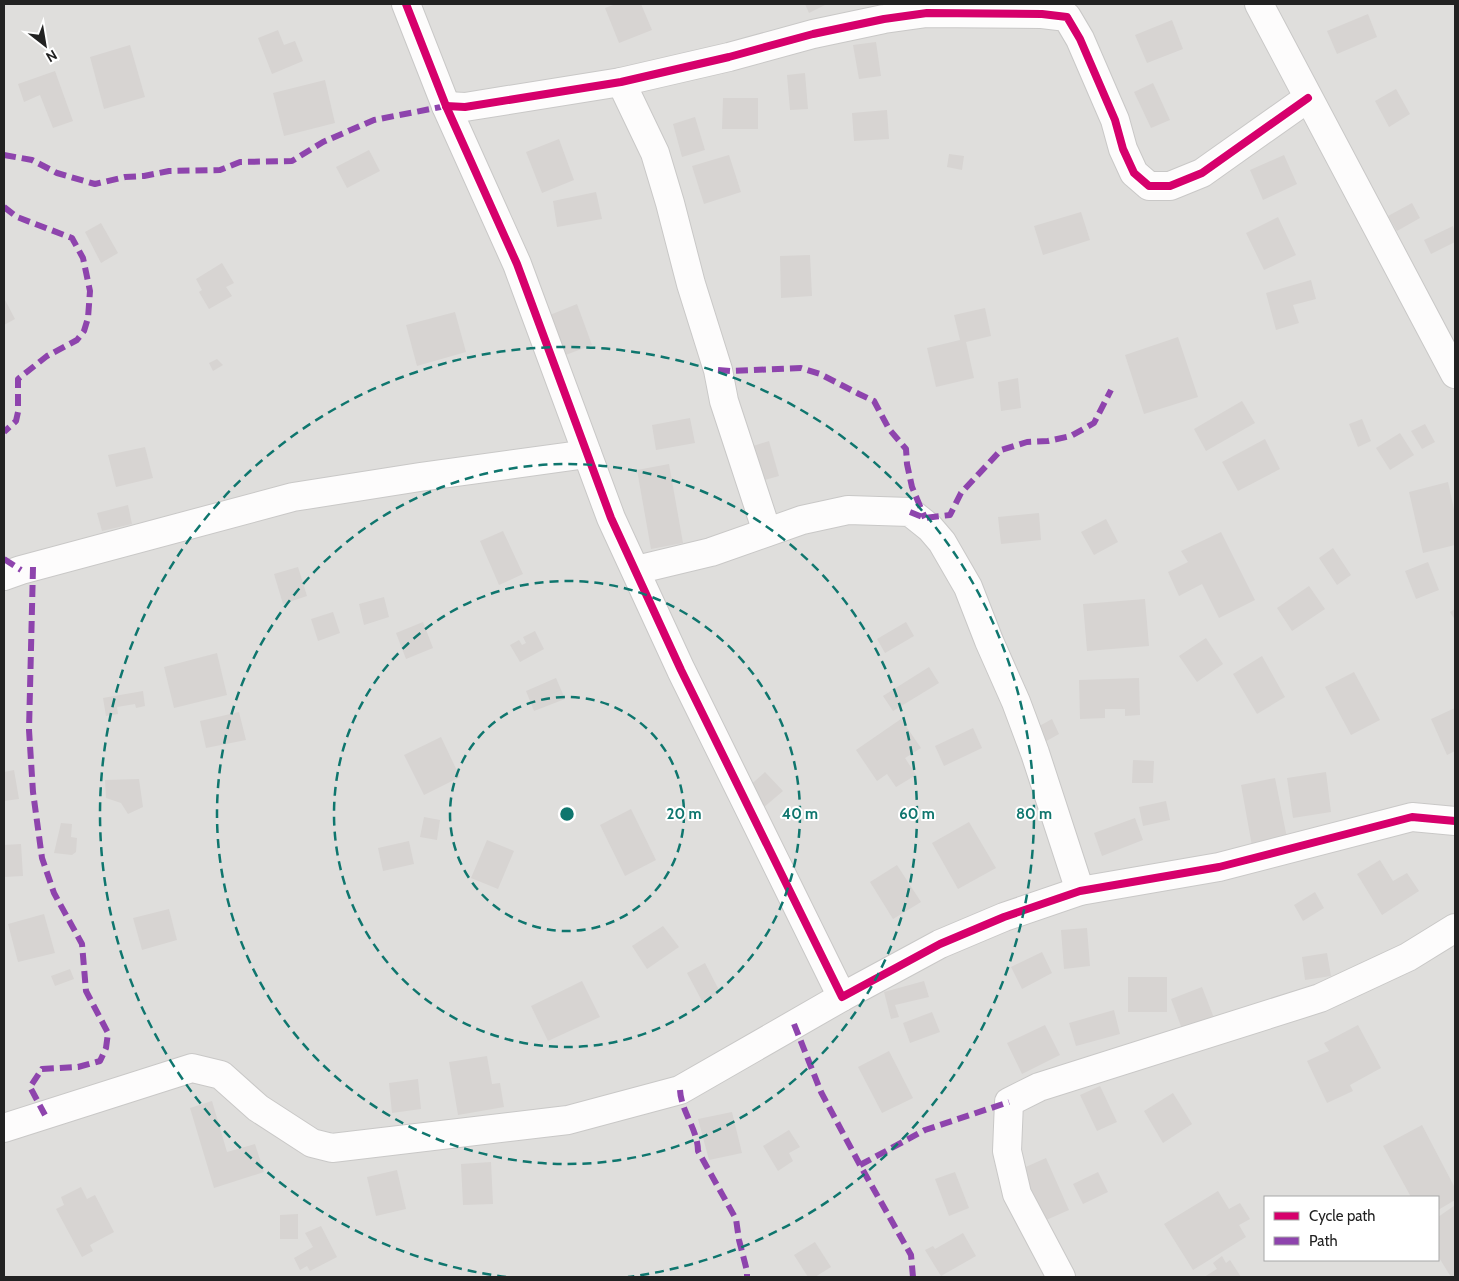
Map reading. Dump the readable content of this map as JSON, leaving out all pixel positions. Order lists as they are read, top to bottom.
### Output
{
  "legend": ["Cycle path", "Path"],
  "north": "bottom right",
  "rings": [
    "20 m",
    "40 m",
    "60 m",
    "80 m"
  ]
}
